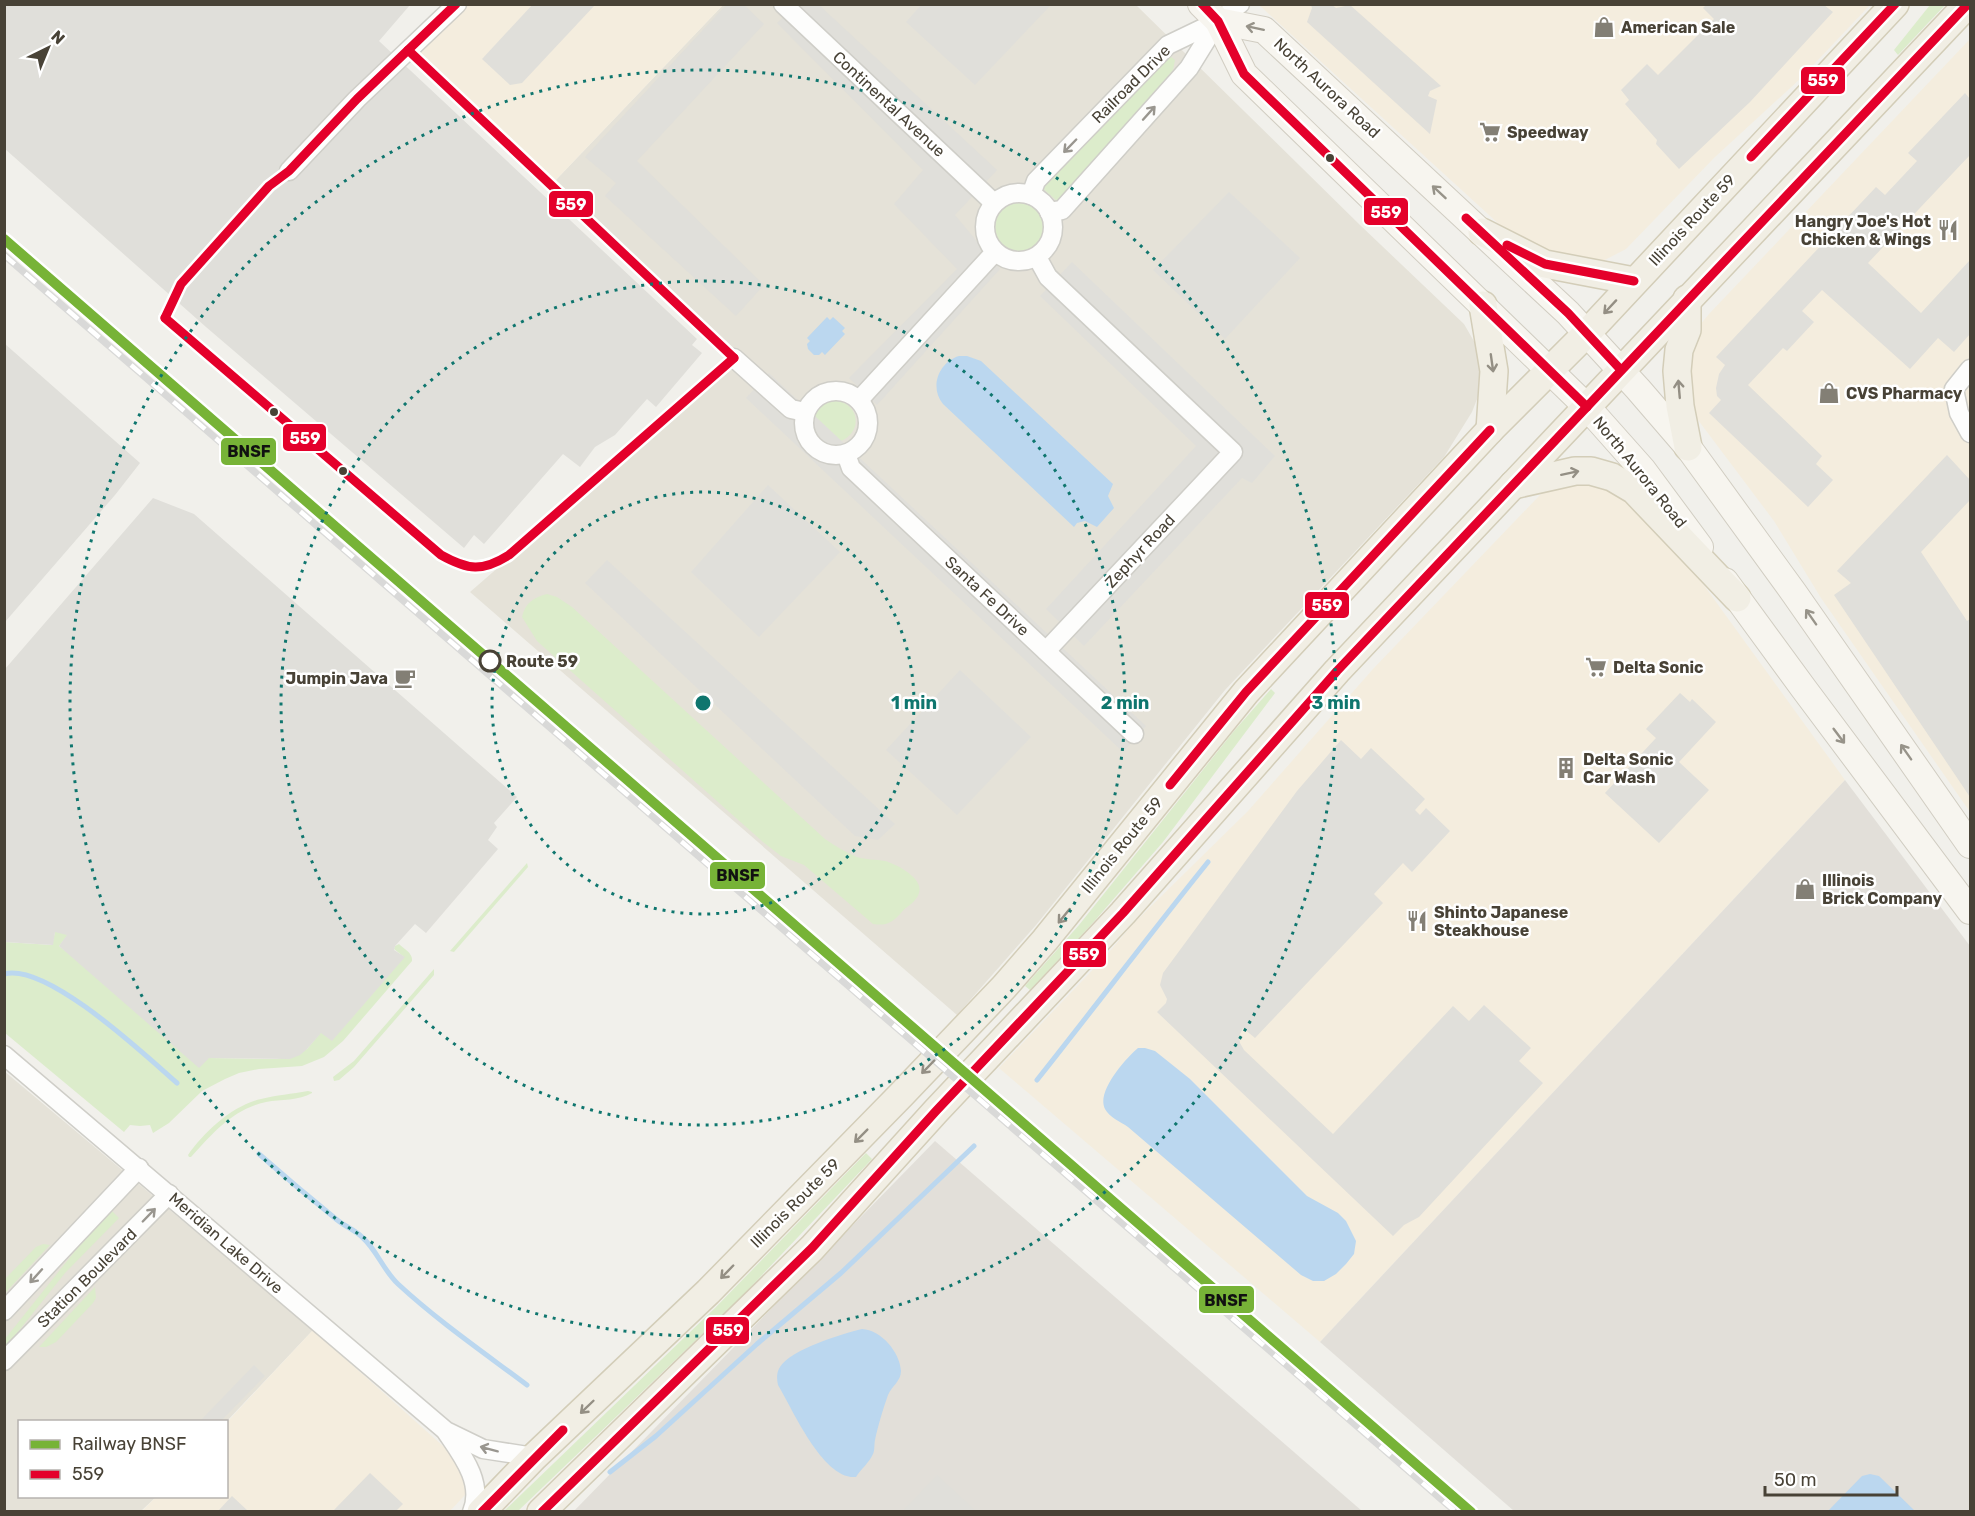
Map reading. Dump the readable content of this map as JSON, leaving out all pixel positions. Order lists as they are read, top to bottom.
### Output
{
  "streets": {
    "main road": ["North Aurora Road", "Illinois Route 59"],
    "street": [
      "Railroad Drive",
      "Continental Avenue",
      "Zephyr Road",
      "Santa Fe Drive",
      "Meridian Lake Drive",
      "Station Boulevard"
    ]
  },
  "crossings": [
    ["Railroad Drive", "North Aurora Road"],
    ["Railroad Drive", "Continental Avenue"],
    ["Railroad Drive", "Zephyr Road"],
    ["North Aurora Road", "Illinois Route 59"],
    ["Continental Avenue", "Zephyr Road"],
    ["Illinois Route 59", "Meridian Lake Drive"],
    ["Zephyr Road", "Santa Fe Drive"],
    ["Meridian Lake Drive", "Station Boulevard"]
  ],
  "places": {
    "shop": ["American Sale", "CVS Pharmacy", "Illinois Brick Company"],
    "supermarket": ["Speedway", "Delta Sonic"],
    "restaurant": ["Hangry Joe's Hot Chicken & Wings", "Shinto Japanese Steakhouse"],
    "other": ["Route 59"],
    "cafe": ["Jumpin Java"],
    "building": ["Delta Sonic Car Wash"]
  },
  "lines": ["transit line 559", "rail line BNSF"],
  "legend": ["Railway BNSF", "559"],
  "scale_bar": "50 m",
  "north": "top right",
  "rings": ["1 min", "2 min", "3 min"]
}
